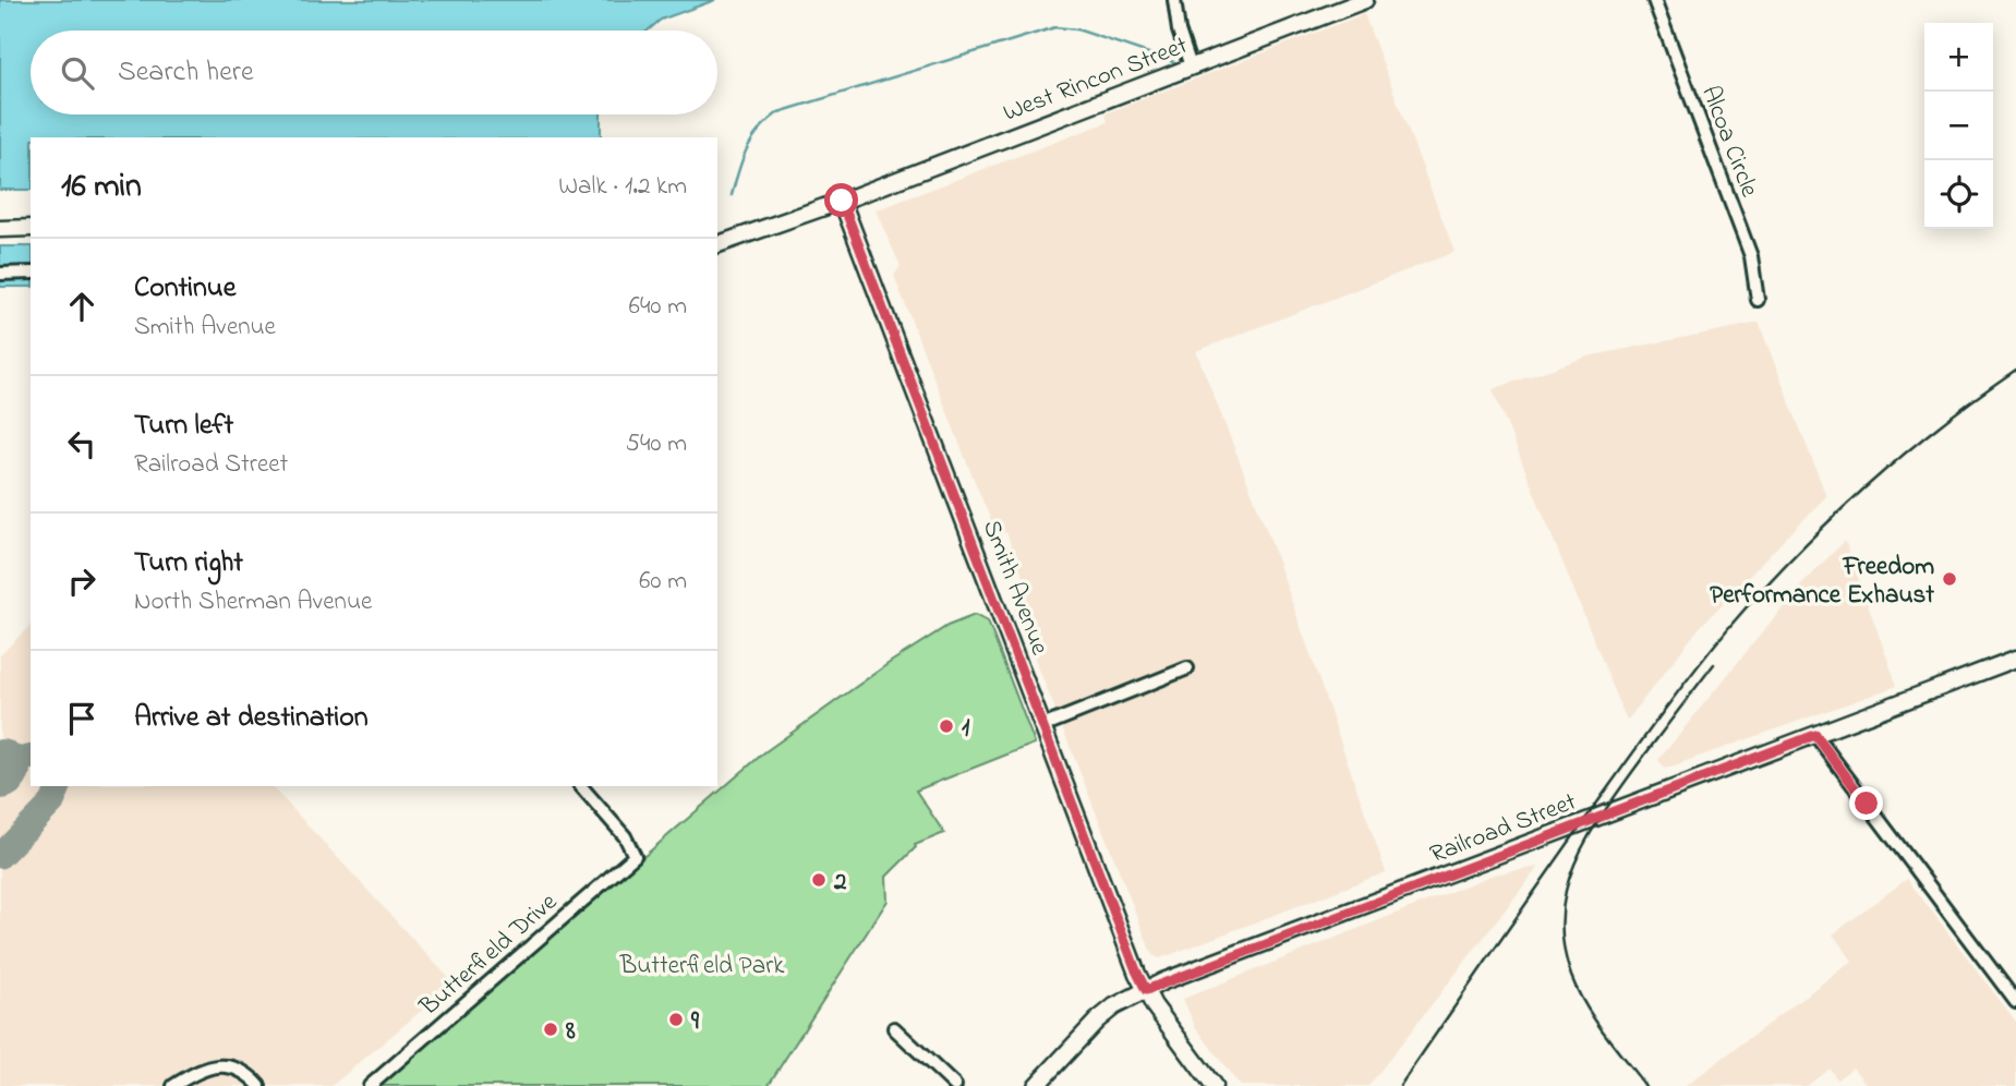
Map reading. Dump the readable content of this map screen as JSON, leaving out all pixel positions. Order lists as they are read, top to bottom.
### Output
{
  "streets": {
    "main road": ["West Rincon Street", "Smith Avenue", "Railroad Street"],
    "street": ["Alcoa Circle", "Butterfield Drive"]
  },
  "crossings": [
    ["West Rincon Street", "Smith Avenue"],
    ["Smith Avenue", "Railroad Street"]
  ],
  "parks": ["Butterfield Park"],
  "places": [
    "Freedom Performance Exhaust",
    "1",
    "2",
    "9",
    "8"
  ],
  "page": {
    "map_buttons": ["+", "−"],
    "search": "Search here",
    "heading": ["16 min", "Walk · 1.2 km"],
    "list": [
      ["Continue", "Smith Avenue", "640 m"],
      ["Turn left", "Railroad Street", "540 m"],
      ["Turn right", "North Sherman Avenue", "60 m"],
      "Arrive at destination"
    ]
  }
}
